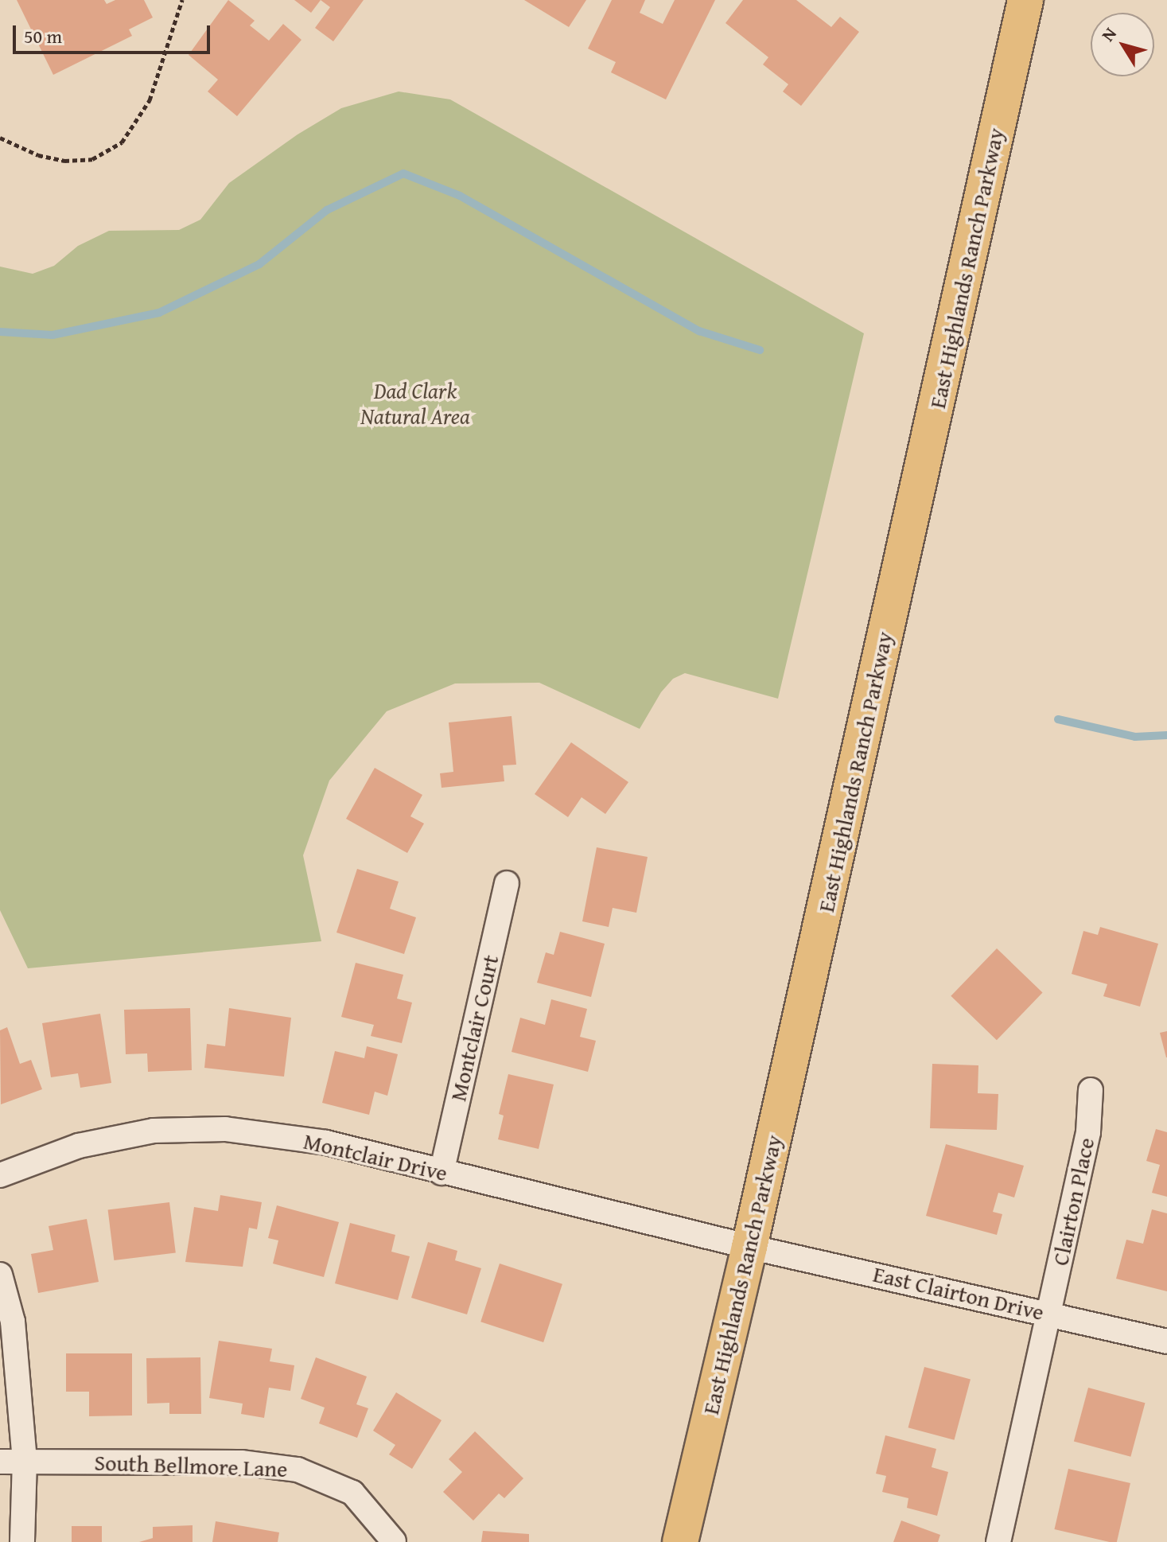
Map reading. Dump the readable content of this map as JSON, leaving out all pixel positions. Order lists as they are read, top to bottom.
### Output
{
  "streets": {
    "main road": ["East Highlands Ranch Parkway"],
    "street": [
      "Montclair Court",
      "Montclair Drive",
      "Clairton Place",
      "East Clairton Drive",
      "South Bellmore Lane"
    ]
  },
  "crossings": [
    ["East Highlands Ranch Parkway", "Montclair Drive"],
    ["East Highlands Ranch Parkway", "East Clairton Drive"],
    ["Montclair Court", "Montclair Drive"],
    ["Montclair Drive", "East Clairton Drive"],
    ["Clairton Place", "East Clairton Drive"]
  ],
  "parks": ["Dad Clark Natural Area"],
  "scale_bar": "50 m",
  "north": "top left"
}
